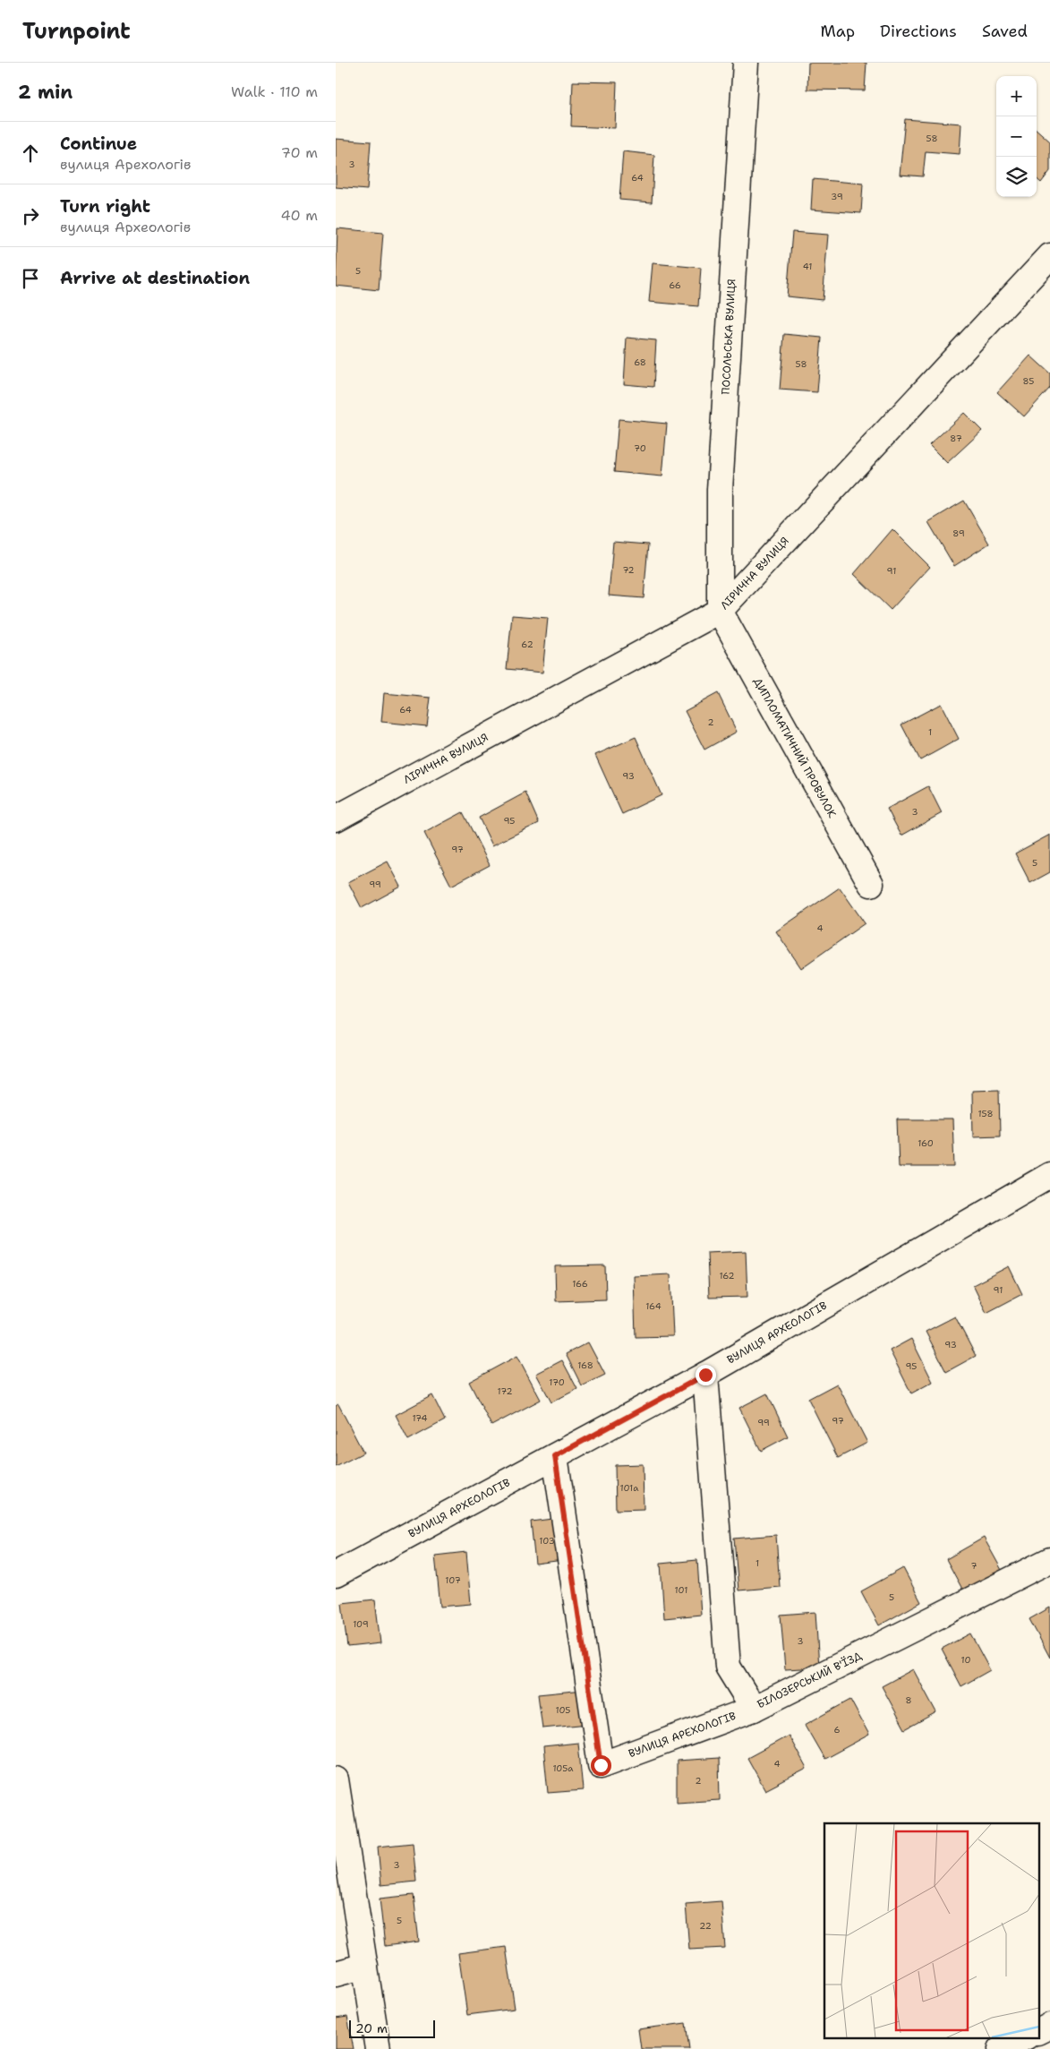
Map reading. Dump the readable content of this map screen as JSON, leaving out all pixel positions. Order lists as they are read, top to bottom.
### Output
{
  "streets": {
    "street": [
      "ПОСОЛЬСЬКА ВУЛИЦЯ",
      "ЛІРИЧНА ВУЛИЦЯ",
      "ДИПЛОМАТИЧНИЙ ПРОВУЛОК",
      "ВУЛИЦЯ АРХЕОЛОГІВ",
      "БІЛОЗЕРСЬКИЙ В'ЇЗД",
      "ВУЛИЦЯ АРЕХОЛОГІВ"
    ]
  },
  "crossings": [
    ["ПОСОЛЬСЬКА ВУЛИЦЯ", "ЛІРИЧНА ВУЛИЦЯ"],
    ["ПОСОЛЬСЬКА ВУЛИЦЯ", "ДИПЛОМАТИЧНИЙ ПРОВУЛОК"],
    ["ЛІРИЧНА ВУЛИЦЯ", "ДИПЛОМАТИЧНИЙ ПРОВУЛОК"],
    ["ВУЛИЦЯ АРХЕОЛОГІВ", "БІЛОЗЕРСЬКИЙ В'ЇЗД"],
    ["ВУЛИЦЯ АРХЕОЛОГІВ", "ВУЛИЦЯ АРЕХОЛОГІВ"],
    ["БІЛОЗЕРСЬКИЙ В'ЇЗД", "ВУЛИЦЯ АРЕХОЛОГІВ"]
  ],
  "house_numbers": [
    "58",
    "3",
    "64",
    "39",
    "41",
    "5",
    "66",
    "68",
    "58",
    "85",
    "87",
    "70",
    "89",
    "72",
    "91",
    "62",
    "64",
    "2",
    "1",
    "93",
    "3",
    "95",
    "97",
    "5",
    "99",
    "4",
    "158",
    "160",
    "162",
    "166",
    "91",
    "164",
    "93",
    "168",
    "95",
    "170",
    "172",
    "174",
    "97",
    "99",
    "101а",
    "103",
    "1",
    "7",
    "107",
    "101",
    "5",
    "109",
    "3",
    "10",
    "8",
    "105",
    "6",
    "4",
    "105а",
    "2",
    "3",
    "5",
    "22"
  ],
  "scale_bar": "20 m",
  "page": {
    "header": "Turnpoint",
    "nav": ["Map", "Directions", "Saved"],
    "heading": ["2 min", "Walk · 110 m"],
    "map_buttons": ["+", "−"],
    "list": [
      ["Continue", "вулиця Арехологів", "70 m"],
      ["Turn right", "вулиця Археологів", "40 m"],
      "Arrive at destination"
    ],
    "scale": "20 m"
  }
}
